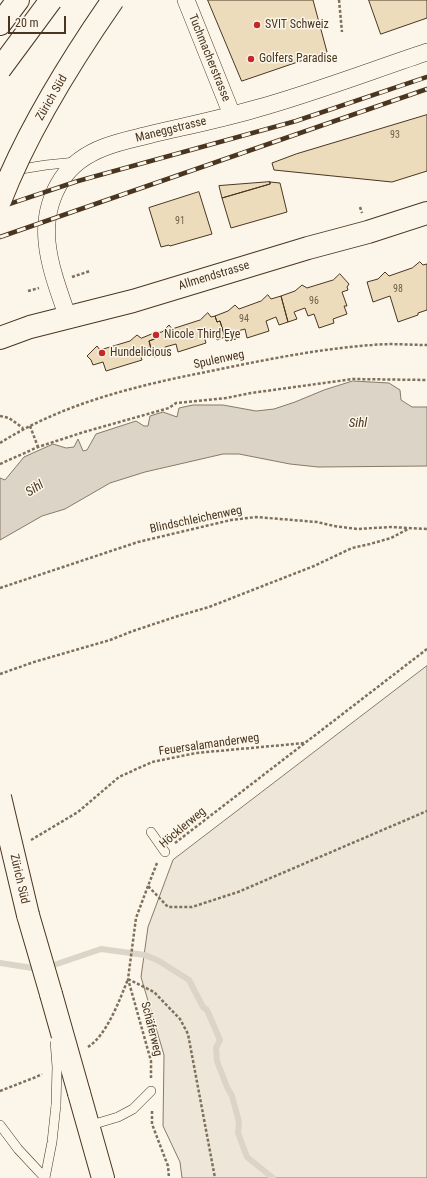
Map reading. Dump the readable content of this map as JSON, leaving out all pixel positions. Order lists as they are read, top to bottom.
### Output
{
  "streets": {
    "main road": ["Zürich Süd", "Allmendstrasse"],
    "street": ["Tuchmacherstrasse", "Maneggstrasse"],
    "path": [
      "Spulenweg",
      "Blindschleichenweg",
      "Feuersalamanderweg",
      "Höcklerweg",
      "Schäferweg"
    ]
  },
  "crossings": [
    ["Tuchmacherstrasse", "Maneggstrasse"],
    ["Maneggstrasse", "Allmendstrasse"],
    ["Feuersalamanderweg", "Höcklerweg"],
    ["Höcklerweg", "Schäferweg"]
  ],
  "water": ["Sihl"],
  "places": [
    "SVIT Schweiz",
    "Golfers Paradise",
    "Nicole Third Eye",
    "Hundelicious"
  ],
  "house_numbers": [
    "93",
    "91",
    "98",
    "96",
    "94"
  ],
  "scale_bar": "20 m"
}
